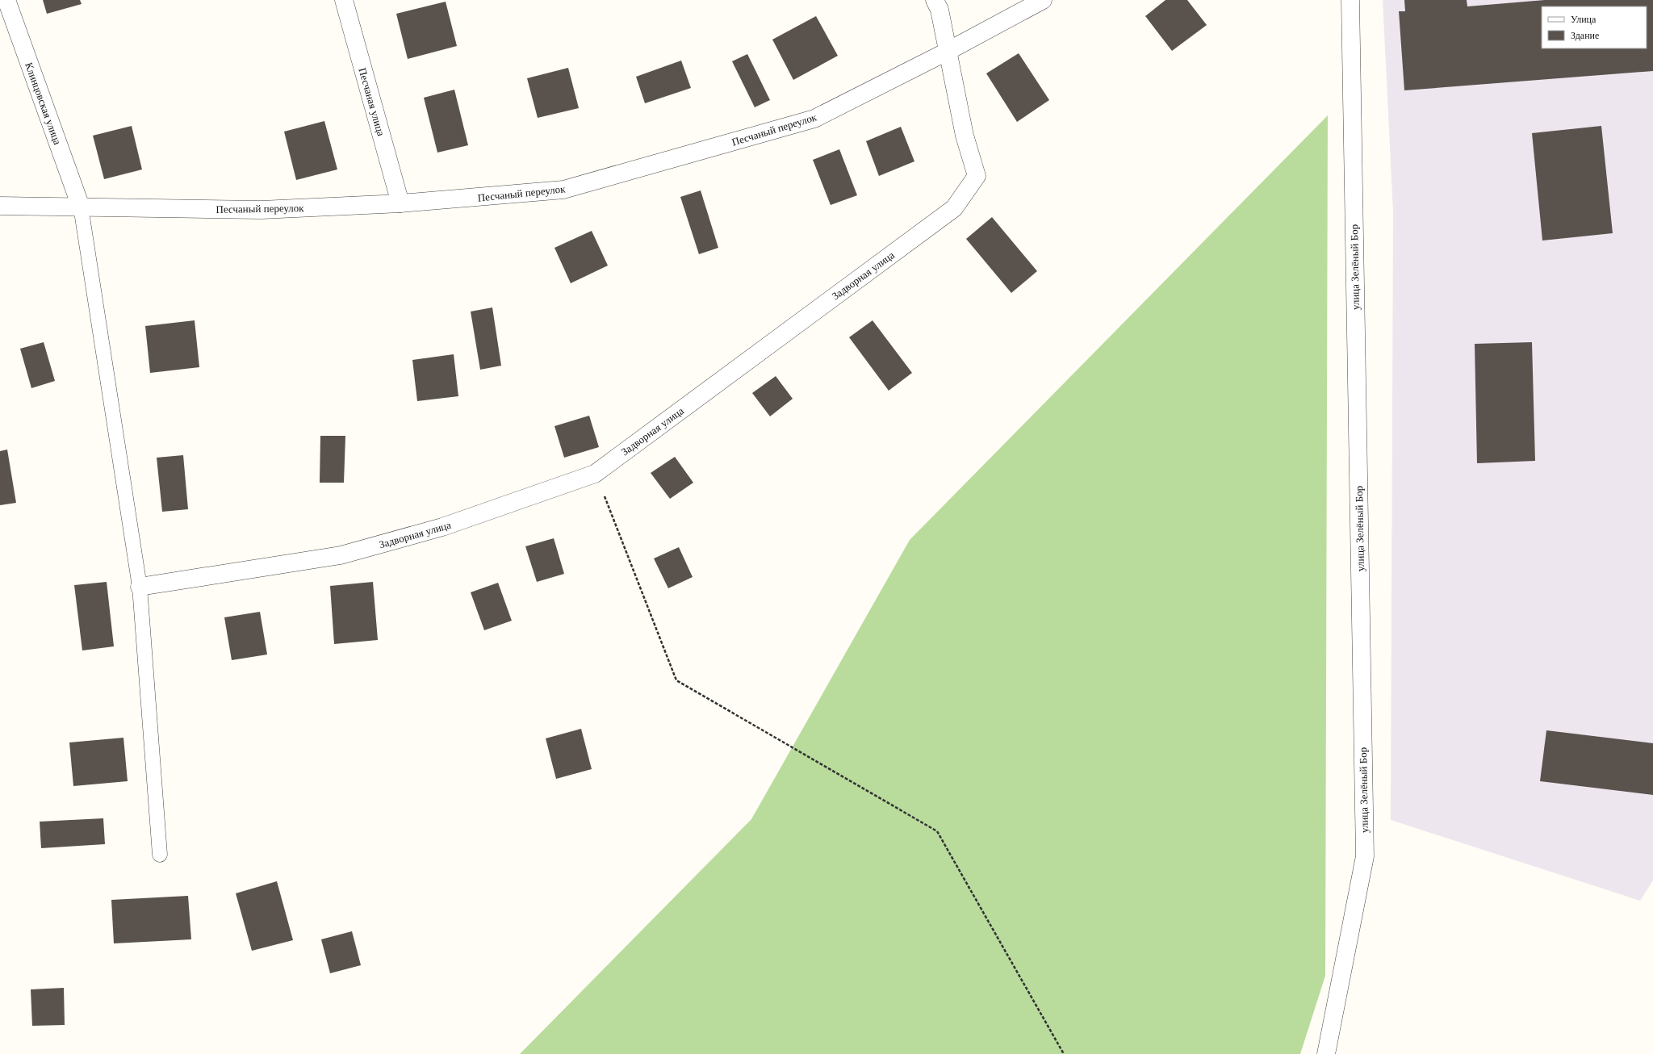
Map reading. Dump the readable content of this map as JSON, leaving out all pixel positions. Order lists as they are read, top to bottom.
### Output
{
  "streets": {
    "street": [
      "Песчаная улица",
      "Клинцовская улица",
      "Песчаный переулок",
      "улица Зелёный Бор",
      "Задворная улица"
    ]
  },
  "crossings": [
    ["Песчаная улица", "Песчаный переулок"],
    ["Клинцовская улица", "Песчаный переулок"],
    ["Песчаный переулок", "Задворная улица"]
  ],
  "legend": ["Улица", "Здание"]
}
